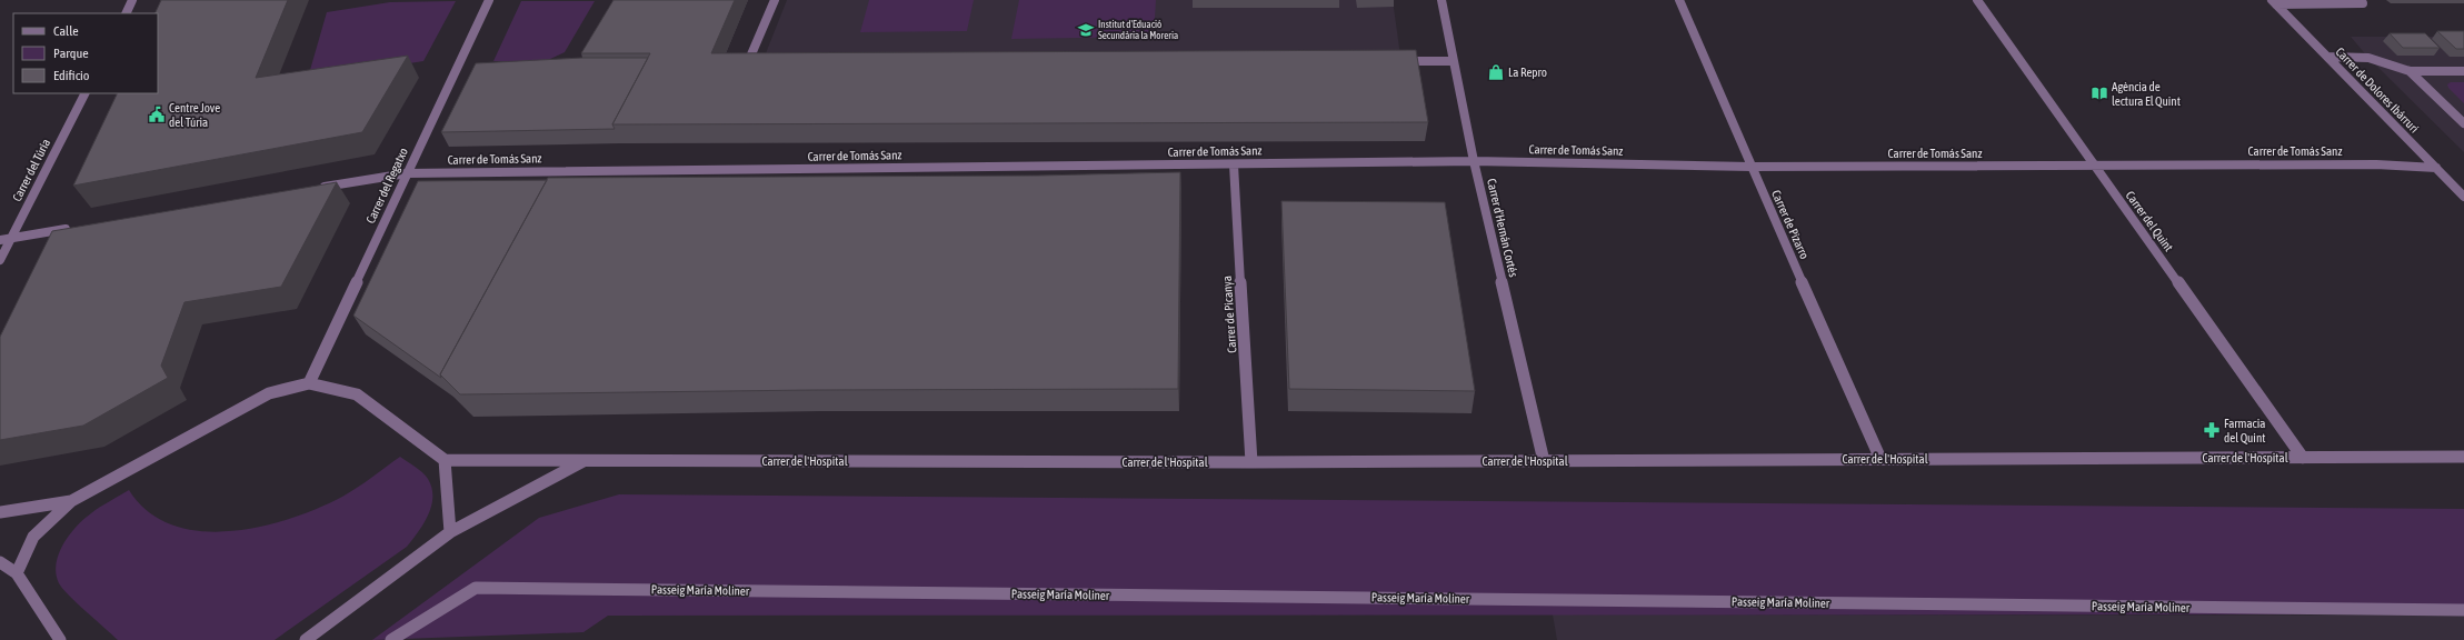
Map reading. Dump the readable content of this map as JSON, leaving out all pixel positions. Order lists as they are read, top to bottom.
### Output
{
  "streets": {
    "street": [
      "Carrer de Dolores Ibárruri",
      "Carrer de Tomás Sanz",
      "Carrer del Túria",
      "Carrer del Regatxo",
      "Carrer del Quint",
      "Carrer de Pizarro",
      "Carrer d'Hernán Cortés",
      "Carrer de Picanya",
      "Carrer de l'Hospital",
      "Passeig María Moliner"
    ]
  },
  "crossings": [
    ["Carrer de Dolores Ibárruri", "Carrer de Tomás Sanz"],
    ["Carrer de Tomás Sanz", "Carrer del Regatxo"],
    ["Carrer de Tomás Sanz", "Carrer del Quint"],
    ["Carrer de Tomás Sanz", "Carrer de Pizarro"],
    ["Carrer de Tomás Sanz", "Carrer d'Hernán Cortés"],
    ["Carrer de Tomás Sanz", "Carrer de Picanya"],
    ["Carrer del Quint", "Carrer de l'Hospital"],
    ["Carrer de Pizarro", "Carrer de l'Hospital"],
    ["Carrer d'Hernán Cortés", "Carrer de l'Hospital"],
    ["Carrer de Picanya", "Carrer de l'Hospital"]
  ],
  "places": {
    "school or university": ["Institut d'Eduació Secundària la Moreria"],
    "shop": ["La Repro"],
    "library": ["Agència de lectura El Quint"],
    "public building": ["Centre Jove del Túria"],
    "pharmacy": ["Farmacia del Quint"]
  },
  "legend": ["Calle", "Parque", "Edificio"]
}
